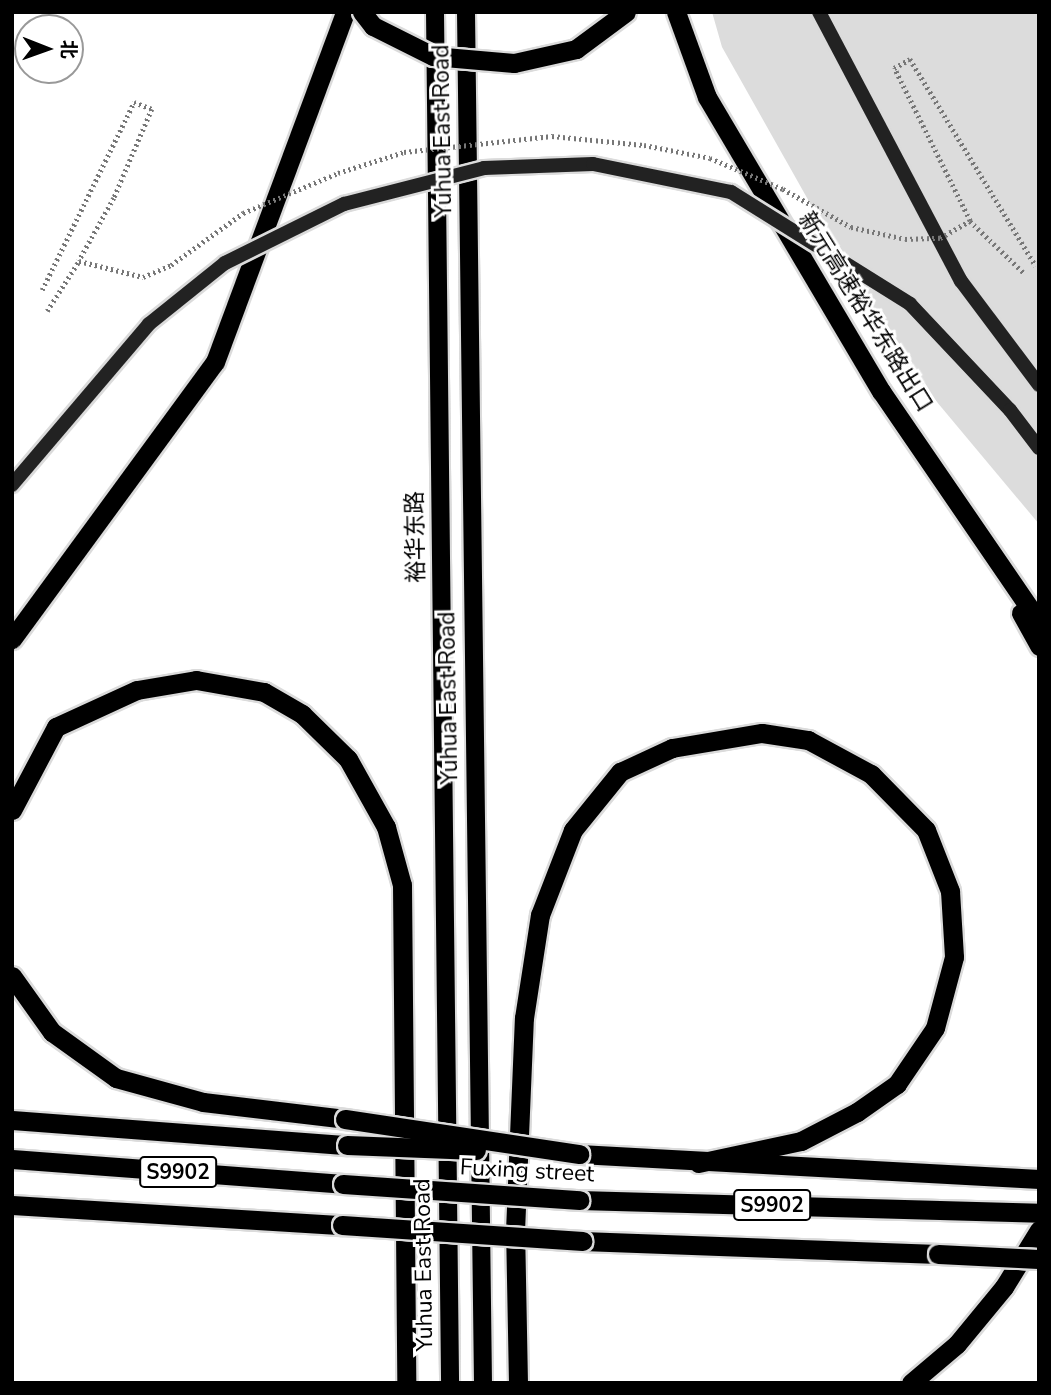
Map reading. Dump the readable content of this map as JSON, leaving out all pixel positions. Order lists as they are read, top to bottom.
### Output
{
  "streets": {
    "highway": ["新元高速裕华东路出口", "Fuxing street", "S9902"],
    "main road": ["Yuhua East Road", "裕华东路"]
  },
  "north": "right"
}
